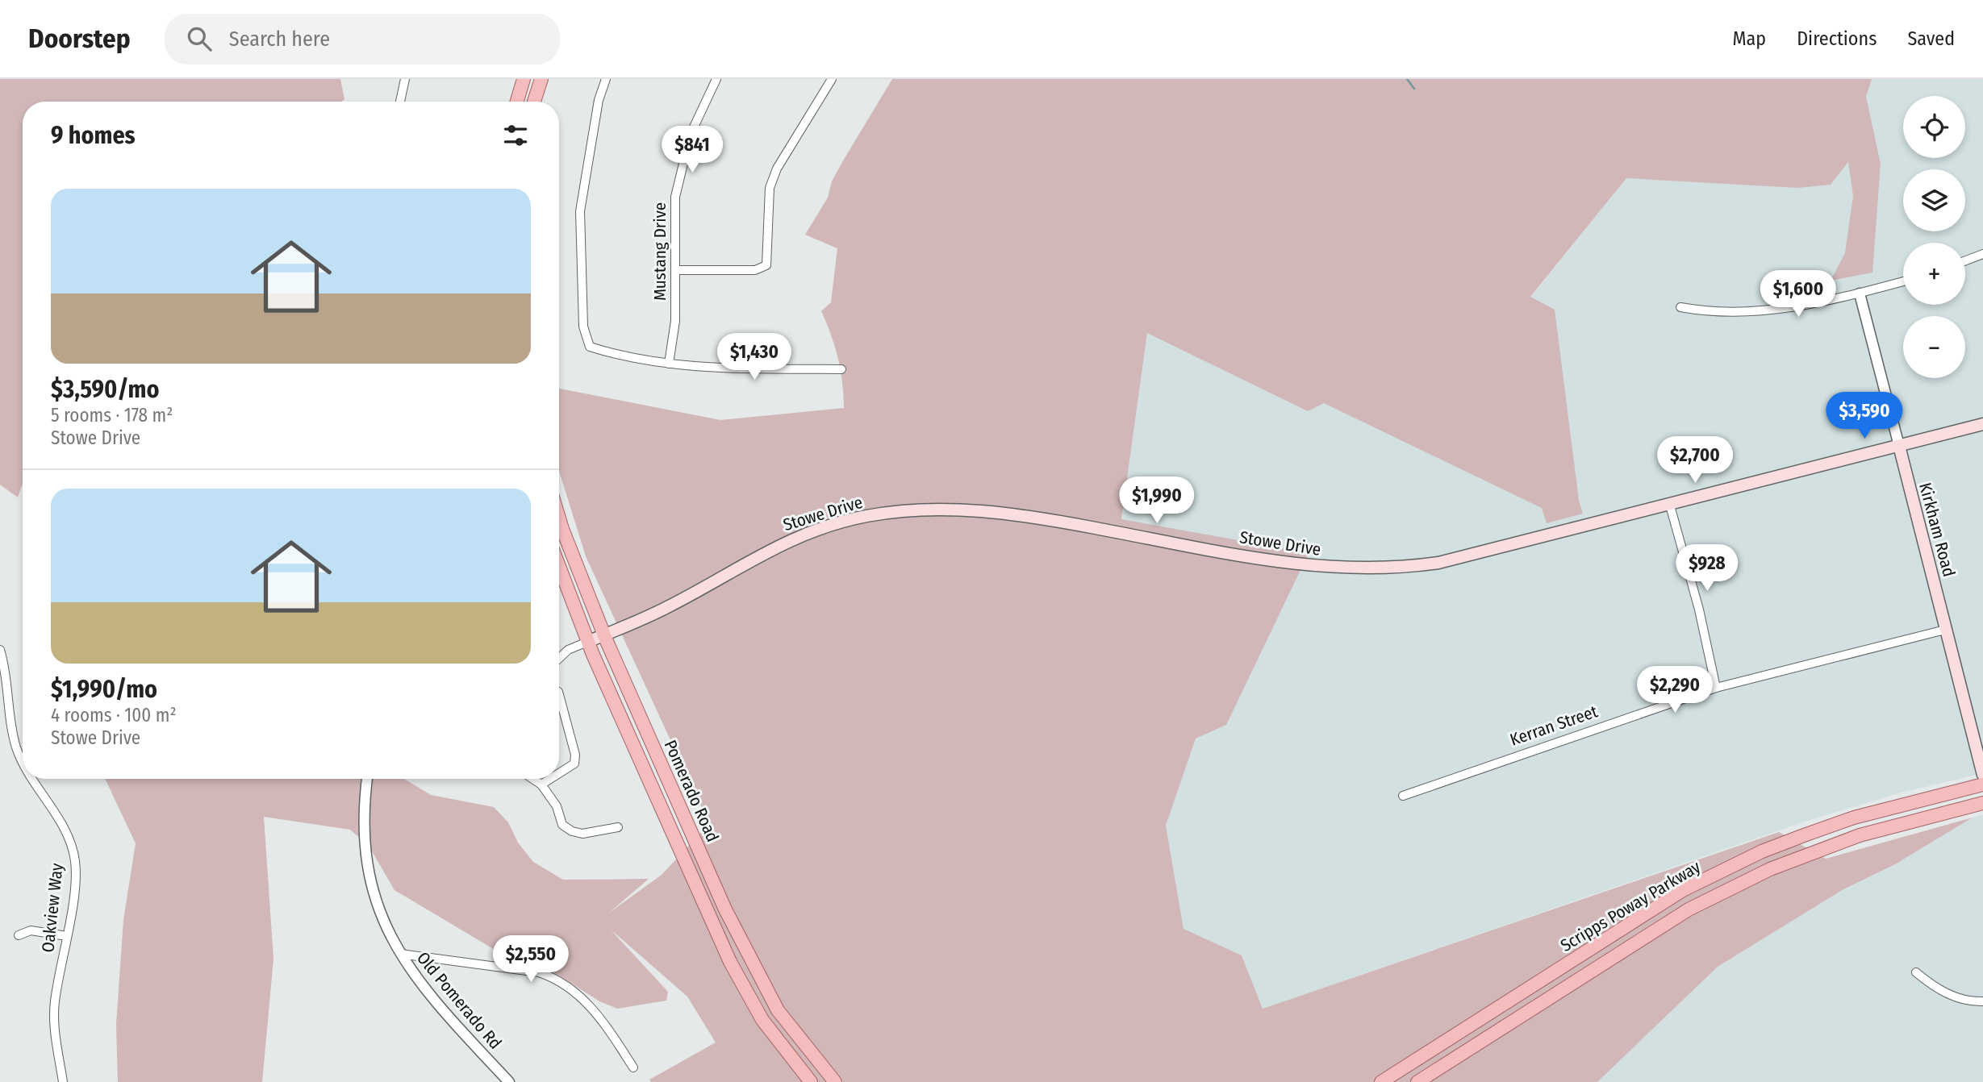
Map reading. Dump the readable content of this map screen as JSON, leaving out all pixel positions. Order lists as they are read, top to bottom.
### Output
{
  "streets": {
    "main road": [
      "Stowe Drive",
      "Kirkham Road",
      "Pomerado Road",
      "Scripps Poway Parkway"
    ],
    "street": [
      "Mustang Drive",
      "Kerran Street",
      "Oakview Way",
      "Old Pomerado Rd"
    ]
  },
  "crossings": [
    ["Stowe Drive", "Kirkham Road"],
    ["Stowe Drive", "Pomerado Road"],
    ["Kirkham Road", "Kerran Street"]
  ],
  "page": {
    "header": "Doorstep",
    "search": "Search here",
    "nav": ["Map", "Directions", "Saved"],
    "map_buttons": ["+", "−"],
    "heading": "9 homes",
    "price": [
      "$841",
      "$1,600",
      "$1,430",
      "$3,590",
      "$2,700",
      "$1,990",
      "$928",
      "$2,290",
      "$2,550"
    ],
    "list": [
      {
        "name": "$3,590/mo",
        "note": "5 rooms · 178 m² · Stowe Drive"
      },
      {
        "name": "$1,990/mo",
        "note": "4 rooms · 100 m² · Stowe Drive"
      }
    ]
  }
}
